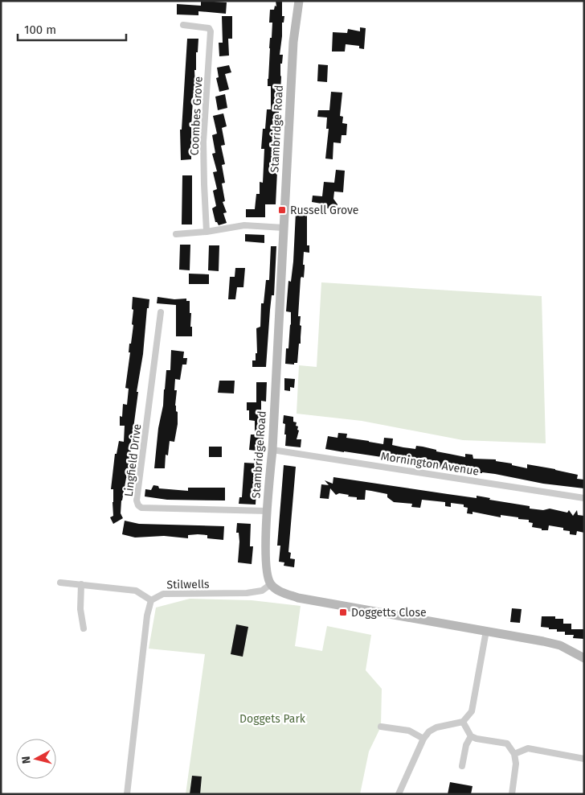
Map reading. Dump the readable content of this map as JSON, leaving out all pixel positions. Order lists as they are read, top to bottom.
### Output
{
  "streets": {
    "street": [
      "Coombes Grove",
      "Stambridge Road",
      "Lingfield Drive",
      "Mornington Avenue",
      "Stilwells"
    ]
  },
  "crossings": [
    ["Stambridge Road", "Lingfield Drive"],
    ["Stambridge Road", "Mornington Avenue"],
    ["Stambridge Road", "Stilwells"]
  ],
  "parks": ["Doggets Park"],
  "places": {
    "transit": ["Russell Grove", "Doggetts Close"]
  },
  "scale_bar": "100 m",
  "north": "left"
}
